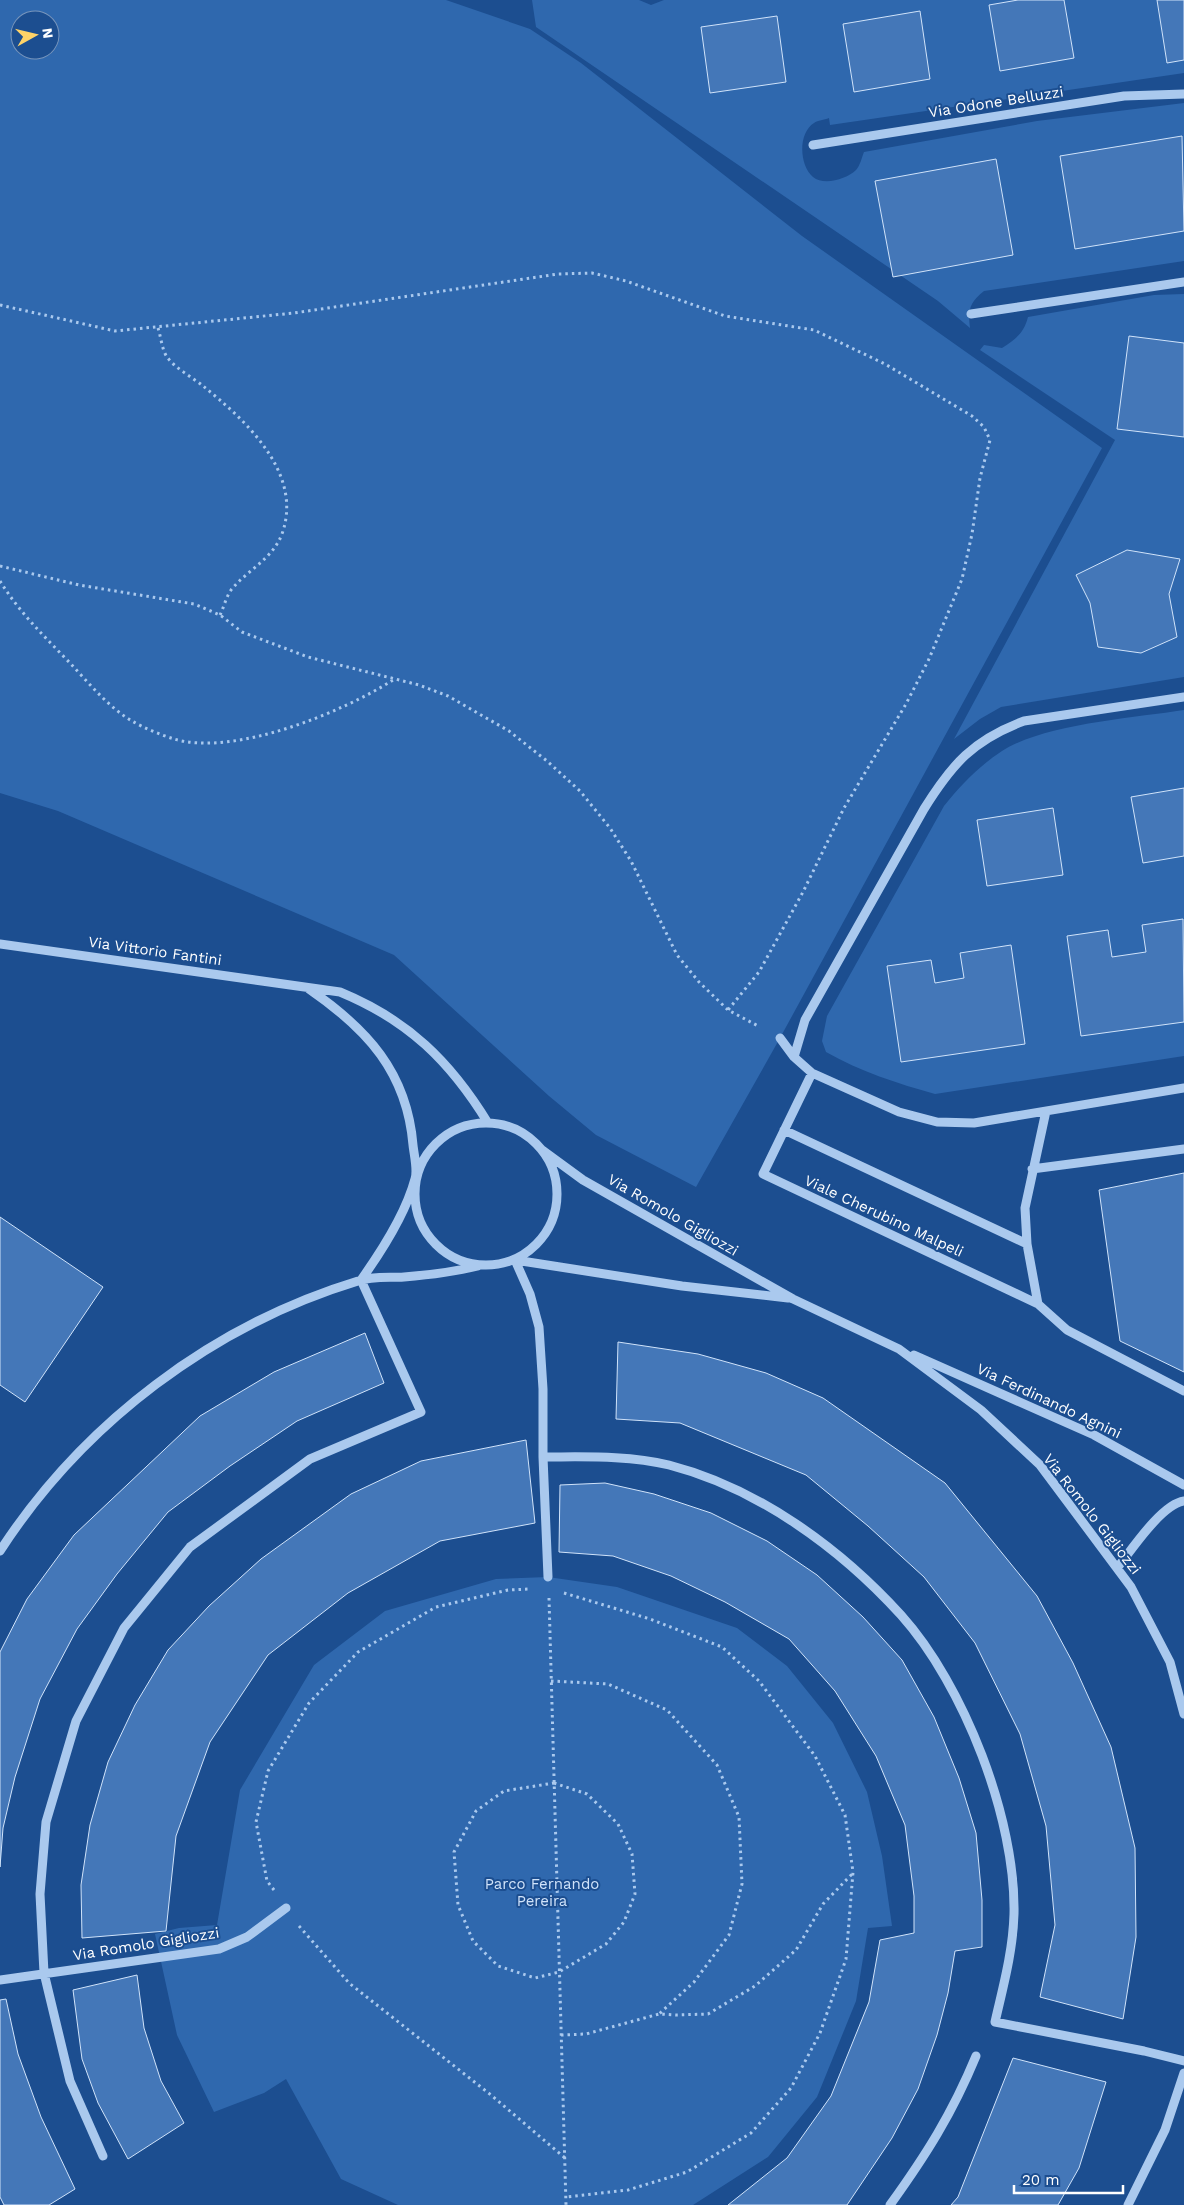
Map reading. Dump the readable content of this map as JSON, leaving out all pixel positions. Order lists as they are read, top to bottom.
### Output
{
  "streets": {
    "street": [
      "Via Odone Belluzzi",
      "Via Vittorio Fantini",
      "Via Romolo Gigliozzi",
      "Viale Cherubino Malpeli",
      "Via Ferdinando Agnini"
    ]
  },
  "crossings": [
    ["Via Vittorio Fantini", "Via Romolo Gigliozzi"],
    ["Via Romolo Gigliozzi", "Via Ferdinando Agnini"]
  ],
  "parks": ["Parco Fernando Pereira"],
  "scale_bar": "20 m",
  "north": "right"
}
